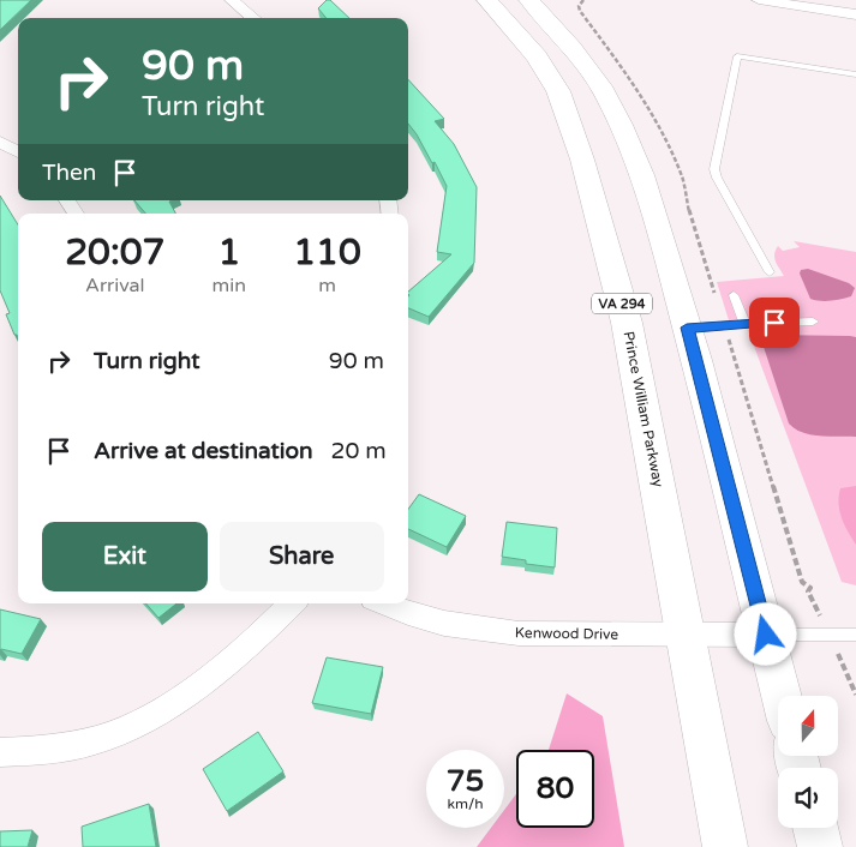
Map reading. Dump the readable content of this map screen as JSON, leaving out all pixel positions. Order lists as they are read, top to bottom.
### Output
{
  "streets": {
    "highway": ["VA 294", "Prince William Parkway"],
    "street": ["Kenwood Drive"]
  },
  "crossings": [
    ["Prince William Parkway", "Kenwood Drive"]
  ],
  "north": "top",
  "page": {
    "turn": ["90 m", "Turn right"],
    "then": "Then",
    "eta": [
      "20:07",
      "Arrival",
      "1",
      "min",
      "110",
      "m"
    ],
    "list": [
      {
        "name": "Turn right",
        "value": "90 m"
      },
      {
        "name": "Arrive at destination",
        "value": "20 m"
      }
    ],
    "buttons": ["Exit", "Share"],
    "speed": "75 km/h",
    "limit": "80"
  }
}
